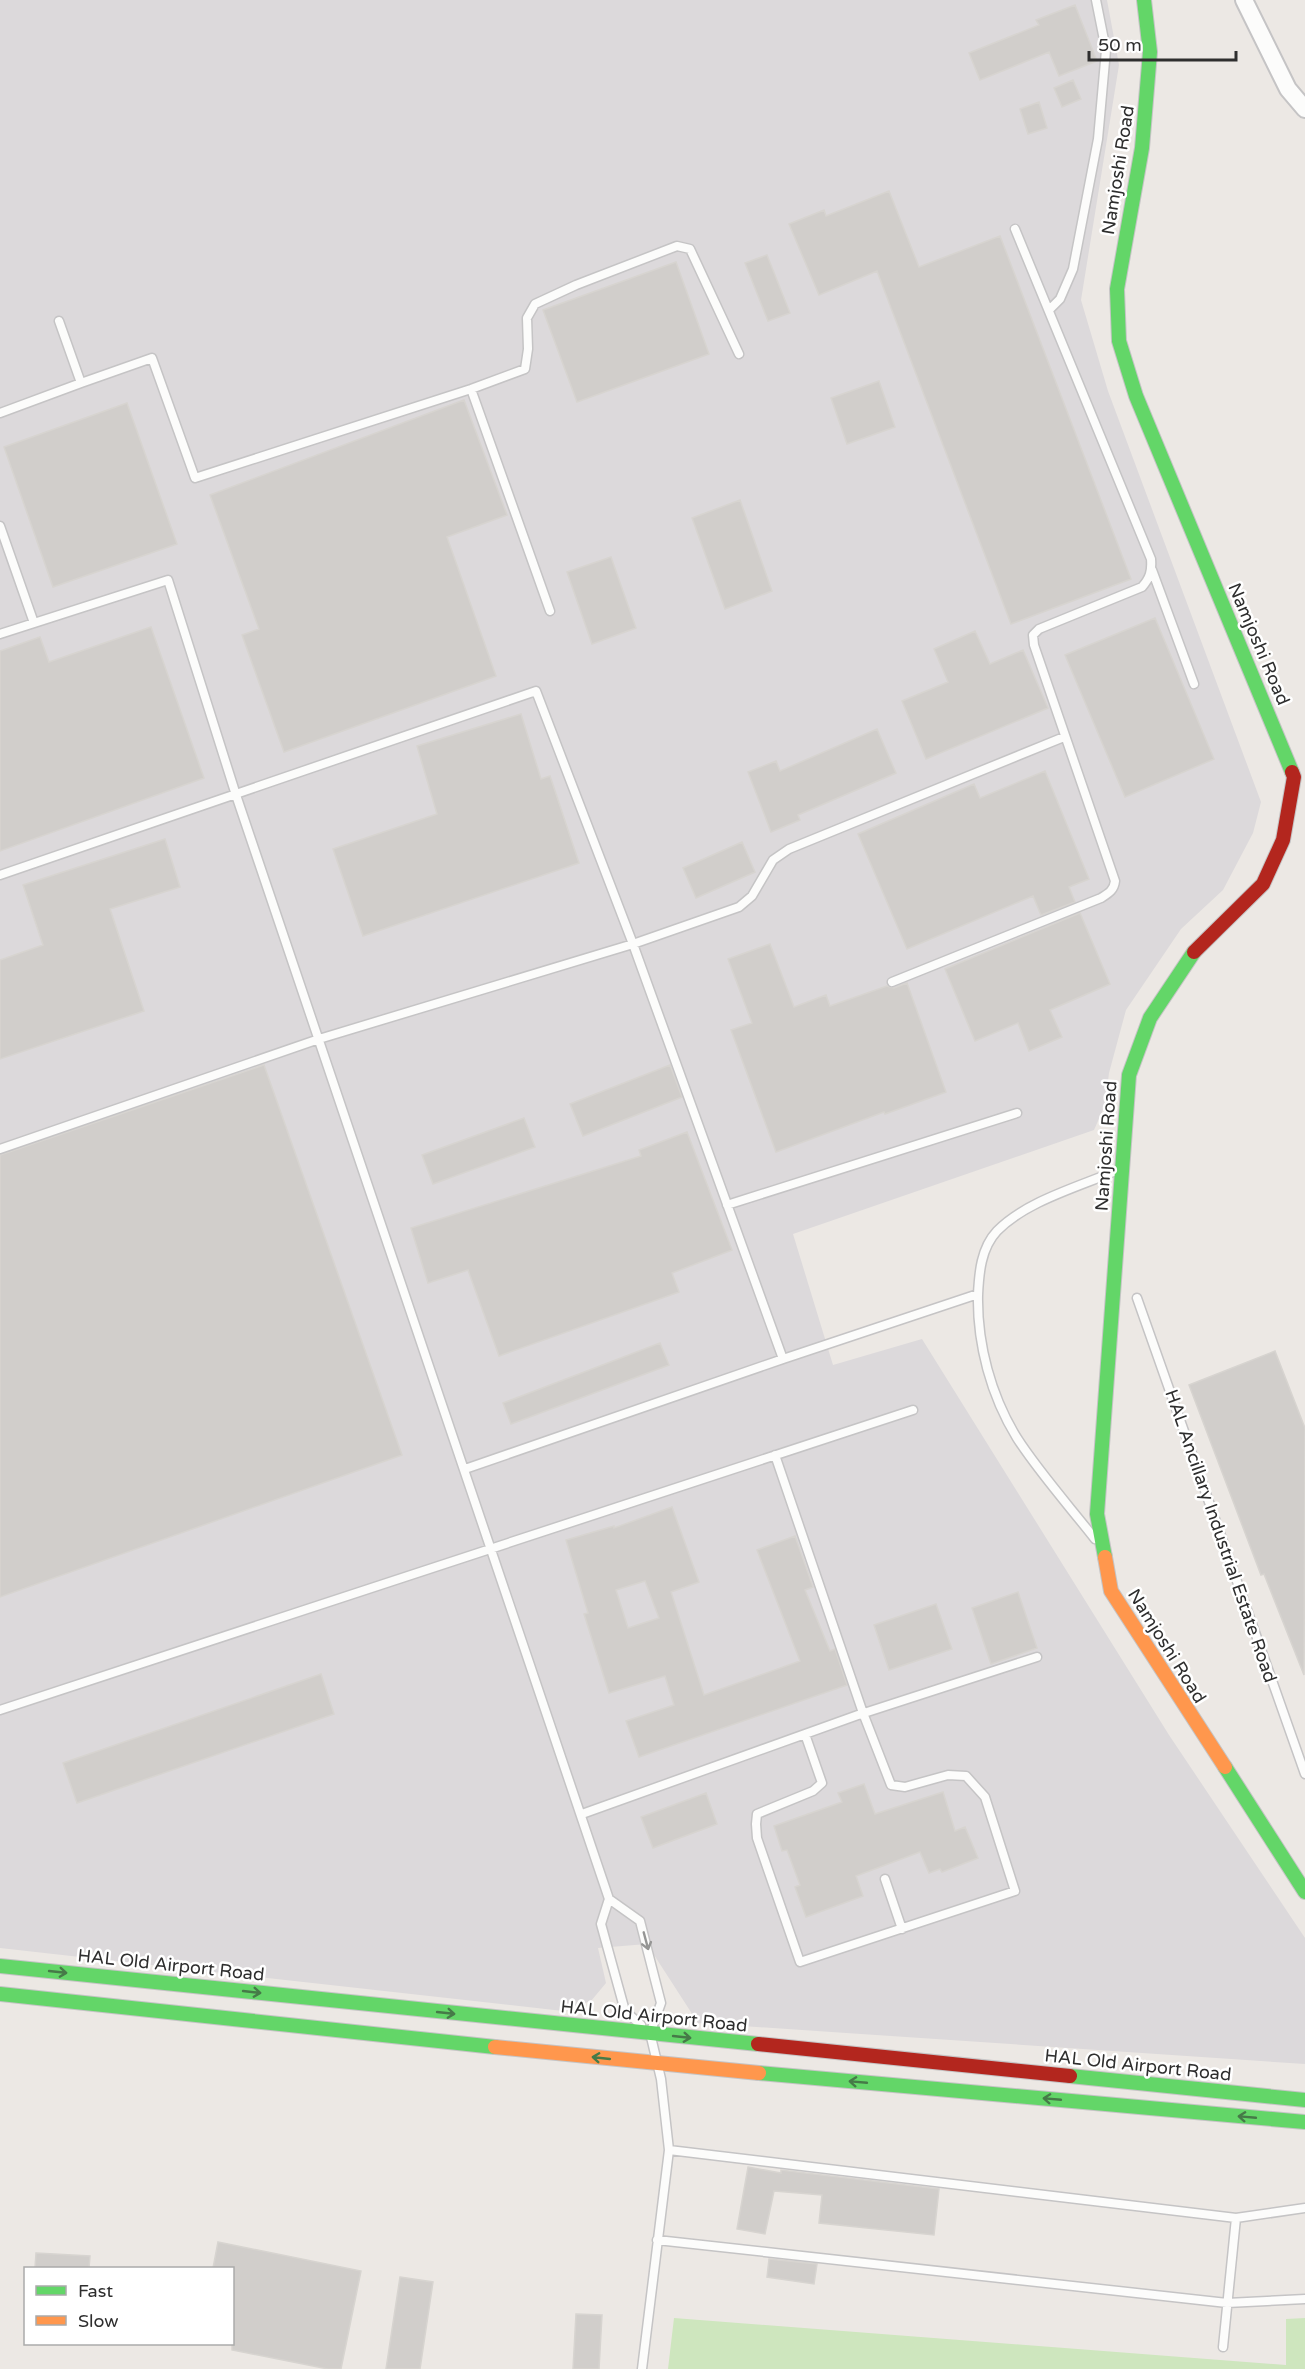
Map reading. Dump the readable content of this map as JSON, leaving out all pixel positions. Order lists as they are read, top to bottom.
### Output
{
  "streets": {
    "main road": ["Namjoshi Road", "HAL Old Airport Road"],
    "lane": ["HAL Ancillary Industrial Estate Road"]
  },
  "legend": ["Fast", "Slow"],
  "scale_bar": "50 m"
}
